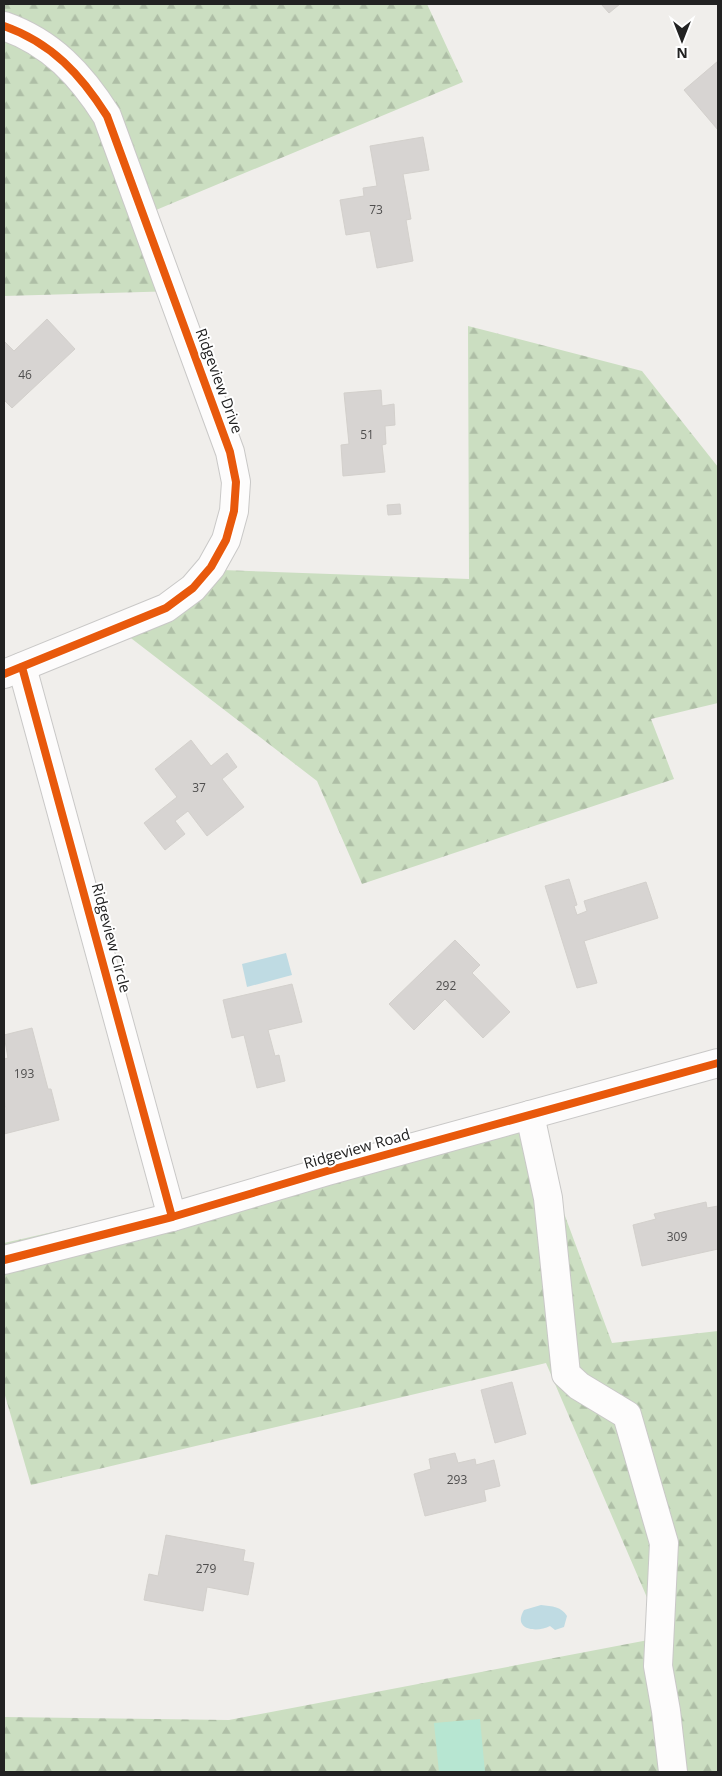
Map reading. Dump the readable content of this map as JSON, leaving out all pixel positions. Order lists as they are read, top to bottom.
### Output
{
  "streets": {
    "street": ["Ridgeview Drive", "Ridgeview Circle", "Ridgeview Road"]
  },
  "crossings": [
    ["Ridgeview Drive", "Ridgeview Circle"],
    ["Ridgeview Circle", "Ridgeview Road"]
  ],
  "house_numbers": [
    "73",
    "46",
    "51",
    "37",
    "292",
    "193",
    "309",
    "293",
    "279"
  ],
  "north": "bottom"
}
